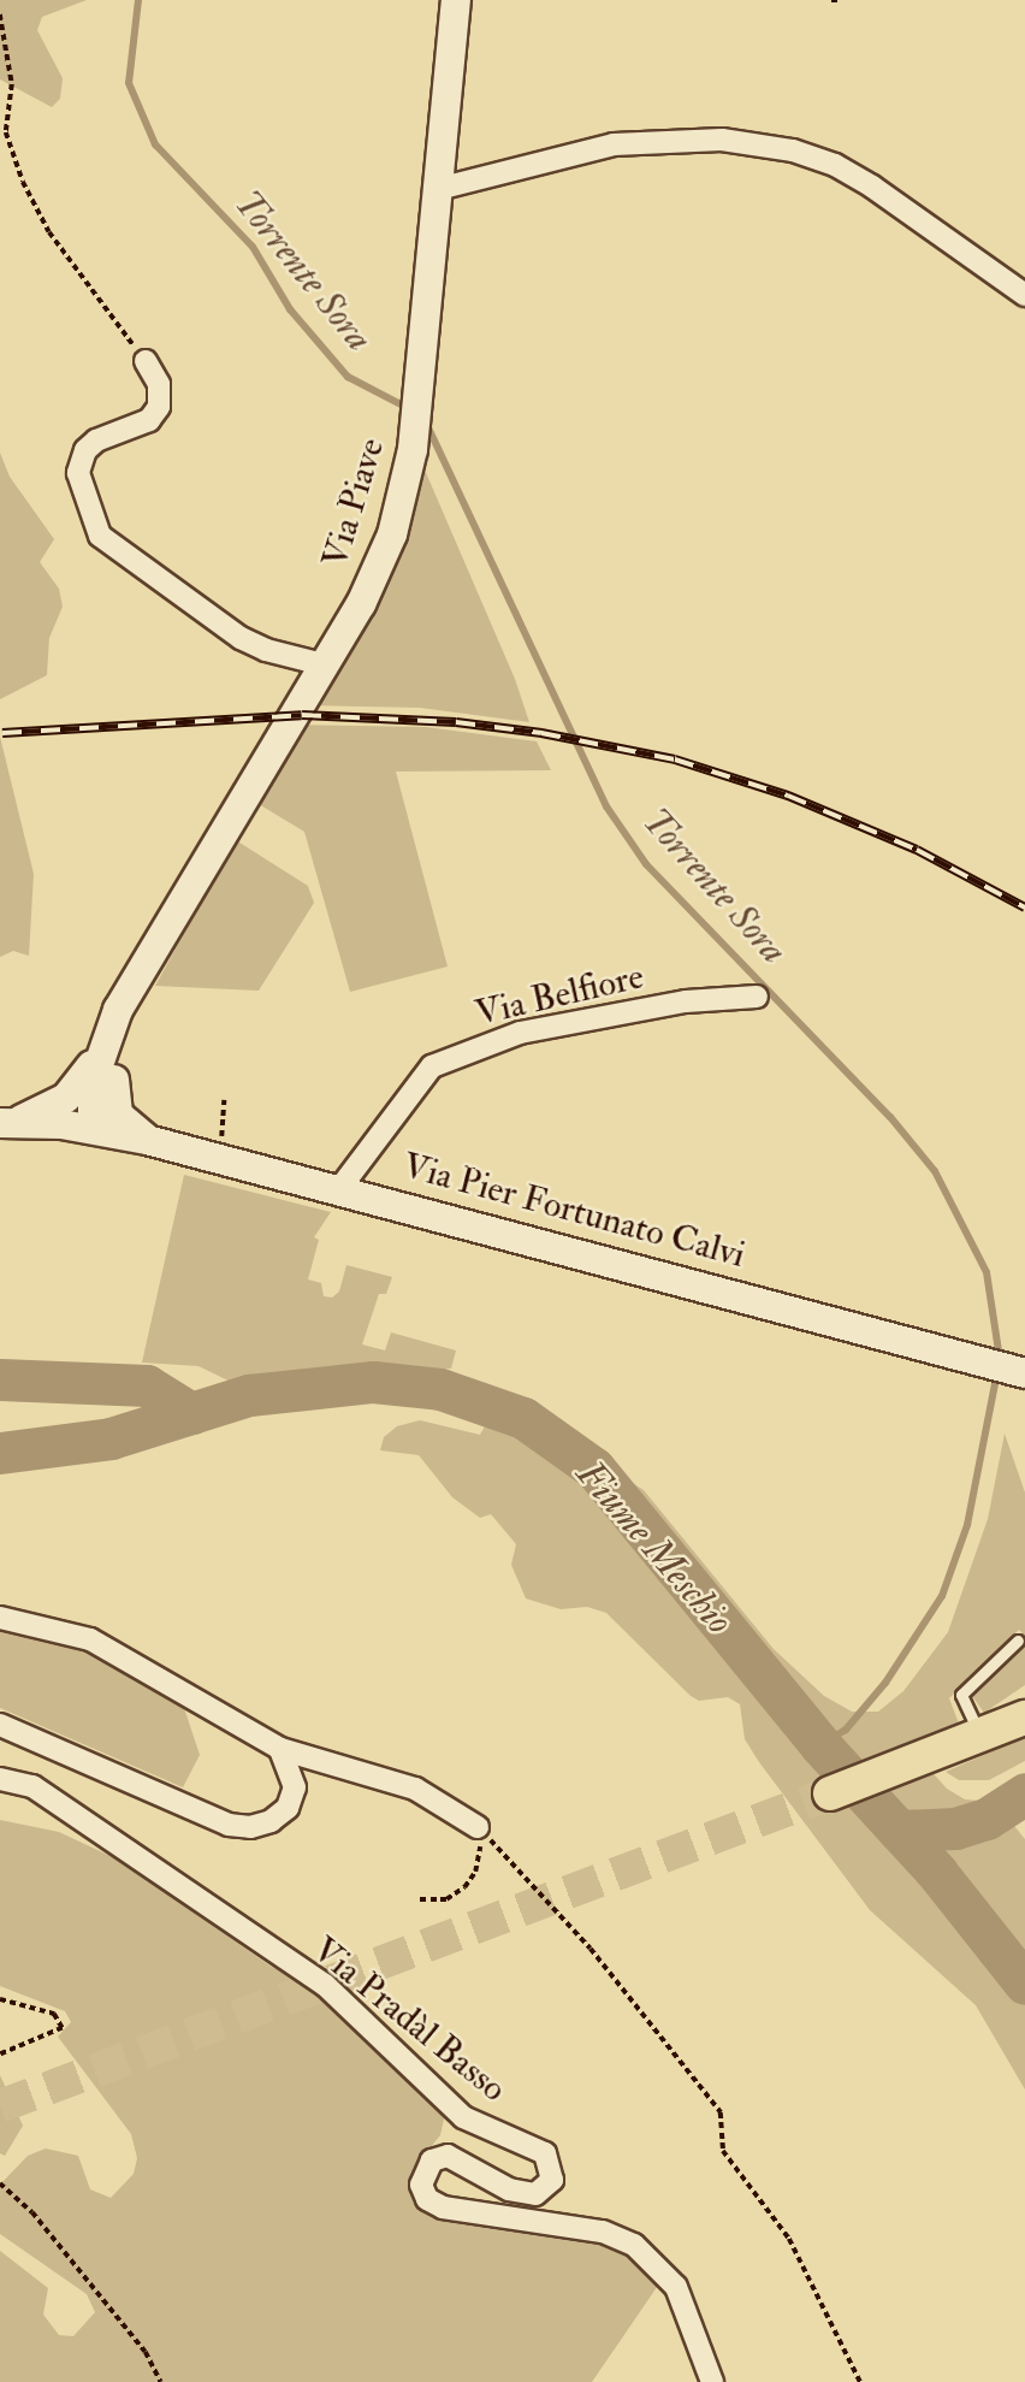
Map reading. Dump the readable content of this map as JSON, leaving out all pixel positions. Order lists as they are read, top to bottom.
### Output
{
  "streets": {
    "main road": ["Via Piave", "Via Pier Fortunato Calvi"],
    "street": ["Via Belfiore", "Via Pradàl Basso"]
  },
  "crossings": [
    ["Via Piave", "Via Pier Fortunato Calvi"],
    ["Via Belfiore", "Via Pier Fortunato Calvi"]
  ],
  "water": ["Torrente Sora", "Fiume Meschio"]
}
